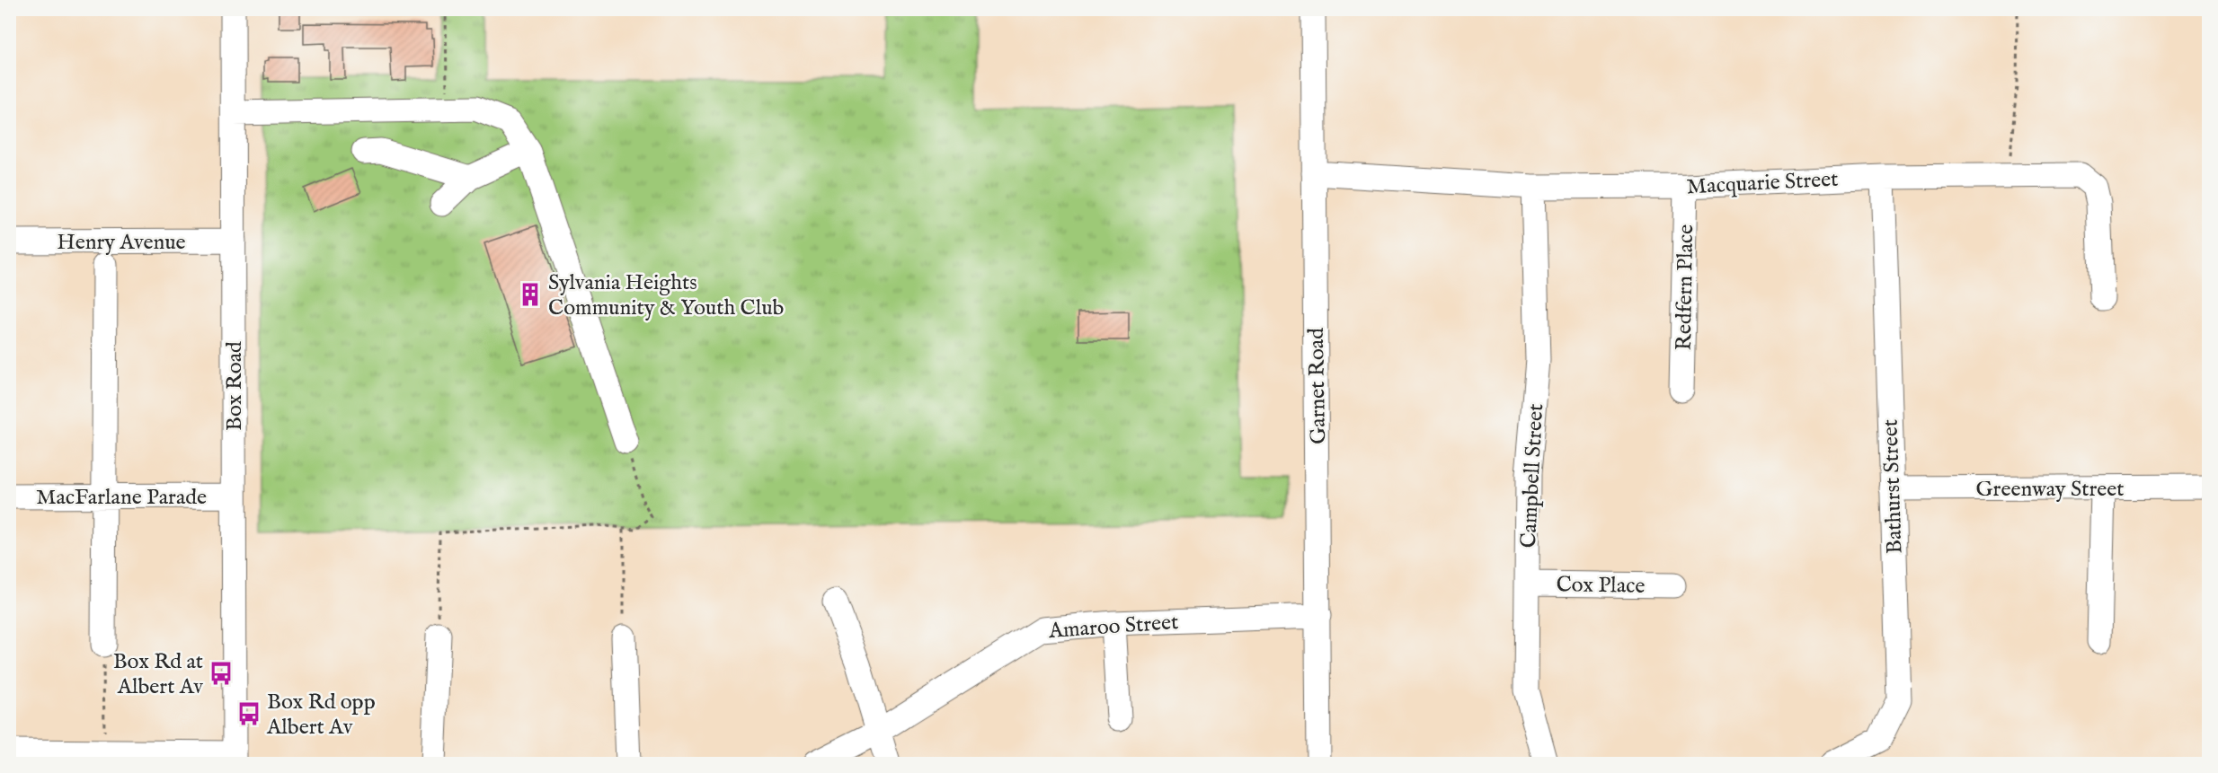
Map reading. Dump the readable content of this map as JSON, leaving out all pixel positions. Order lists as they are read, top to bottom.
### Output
{
  "streets": {
    "street": [
      "Macquarie Street",
      "Henry Avenue",
      "Redfern Place",
      "Box Road",
      "Garnet Road",
      "Campbell Street",
      "Bathurst Street",
      "Greenway Street",
      "MacFarlane Parade",
      "Cox Place",
      "Amaroo Street"
    ]
  },
  "crossings": [
    ["Macquarie Street", "Redfern Place"],
    ["Macquarie Street", "Garnet Road"],
    ["Macquarie Street", "Campbell Street"],
    ["Macquarie Street", "Bathurst Street"],
    ["Henry Avenue", "Box Road"],
    ["Box Road", "MacFarlane Parade"],
    ["Garnet Road", "Amaroo Street"],
    ["Campbell Street", "Cox Place"],
    ["Bathurst Street", "Greenway Street"]
  ],
  "places": {
    "building": ["Sylvania Heights Community & Youth Club"],
    "bus stop": ["Box Rd at Albert Av", "Box Rd opp Albert Av"]
  }
}
